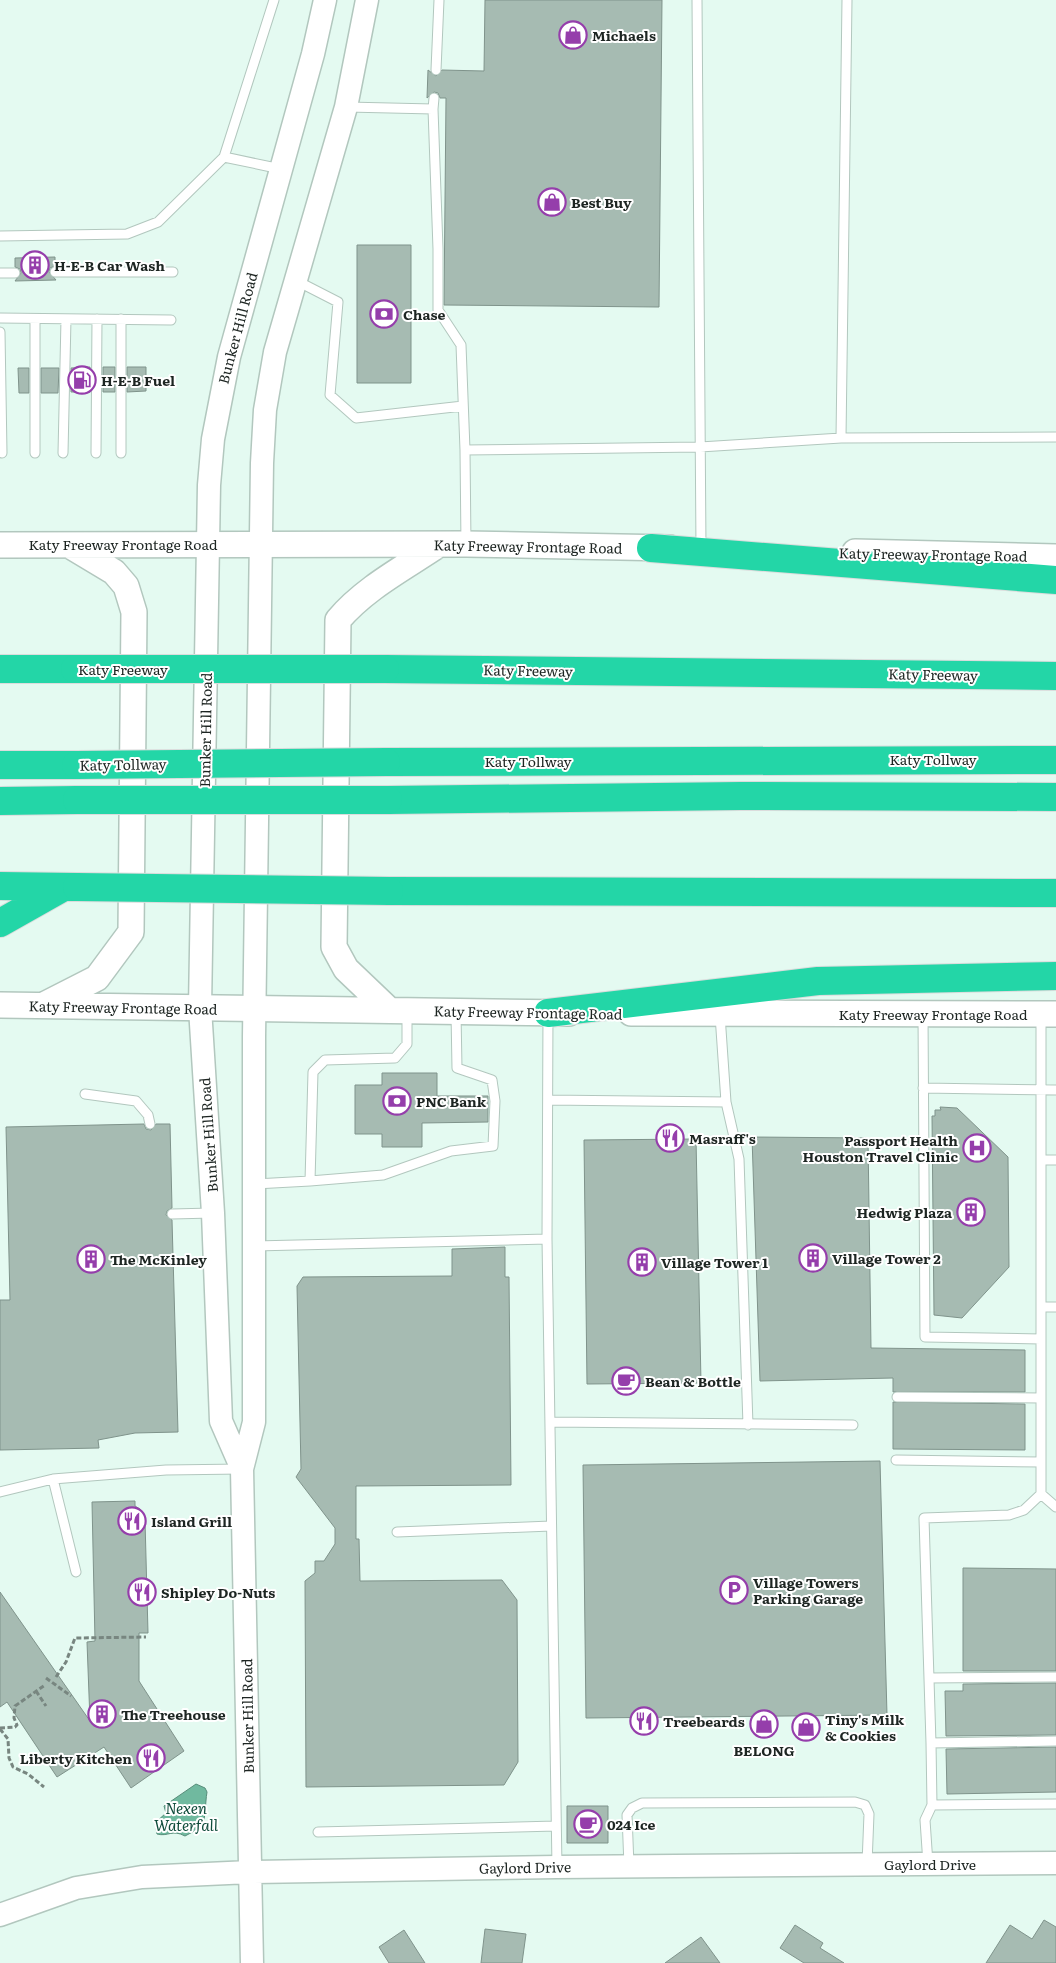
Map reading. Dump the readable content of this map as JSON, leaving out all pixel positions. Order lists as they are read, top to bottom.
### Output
{
  "streets": {
    "highway": ["Katy Freeway", "Katy Tollway"],
    "main road": ["Katy Freeway Frontage Road"],
    "street": ["Bunker Hill Road", "Gaylord Drive"]
  },
  "crossings": [
    ["Bunker Hill Road", "Katy Freeway Frontage Road"],
    ["Bunker Hill Road", "Gaylord Drive"]
  ],
  "water": ["Nexen Waterfall"],
  "places": {
    "shop": [
      "Michaels",
      "Best Buy",
      "BELONG",
      "Tiny's Milk & Cookies"
    ],
    "building": [
      "H-E-B Car Wash",
      "Hedwig Plaza",
      "Village Tower 2",
      "The McKinley",
      "Village Tower 1",
      "The Treehouse"
    ],
    "bank": ["Chase", "PNC Bank"],
    "fuel station": ["H-E-B Fuel"],
    "restaurant": [
      "Masraff's",
      "Island Grill",
      "Shipley Do-Nuts",
      "Treebeards",
      "Liberty Kitchen"
    ],
    "hospital": ["Passport Health Houston Travel Clinic"],
    "cafe": ["Bean & Bottle", "024 Ice"],
    "parking": ["Village Towers Parking Garage"]
  }
}
